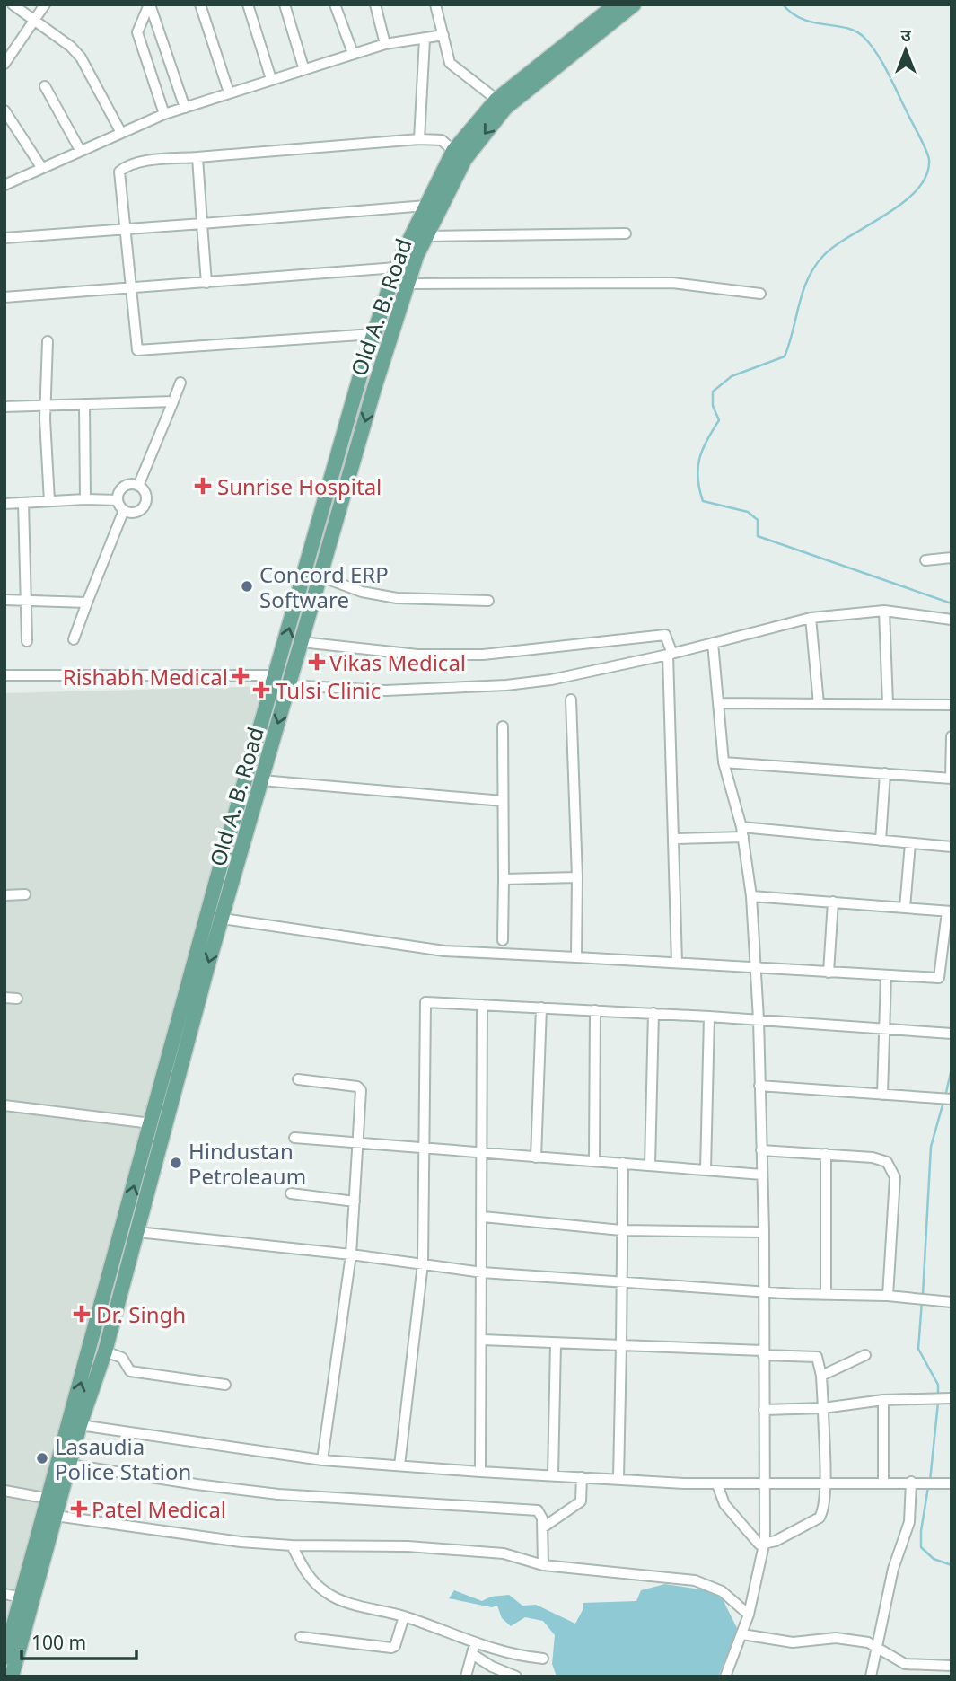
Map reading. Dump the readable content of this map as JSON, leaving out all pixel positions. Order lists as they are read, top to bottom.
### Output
{
  "streets": {
    "main road": ["Old A. B. Road"]
  },
  "places": {
    "health": [
      "Sunrise Hospital",
      "Vikas Medical",
      "Rishabh Medical",
      "Tulsi Clinic",
      "Dr. Singh",
      "Patel Medical"
    ],
    "other": ["Concord ERP Software", "Hindustan Petroleaum", "Lasaudia Police Station"]
  },
  "scale_bar": "100 m",
  "north": "top"
}
